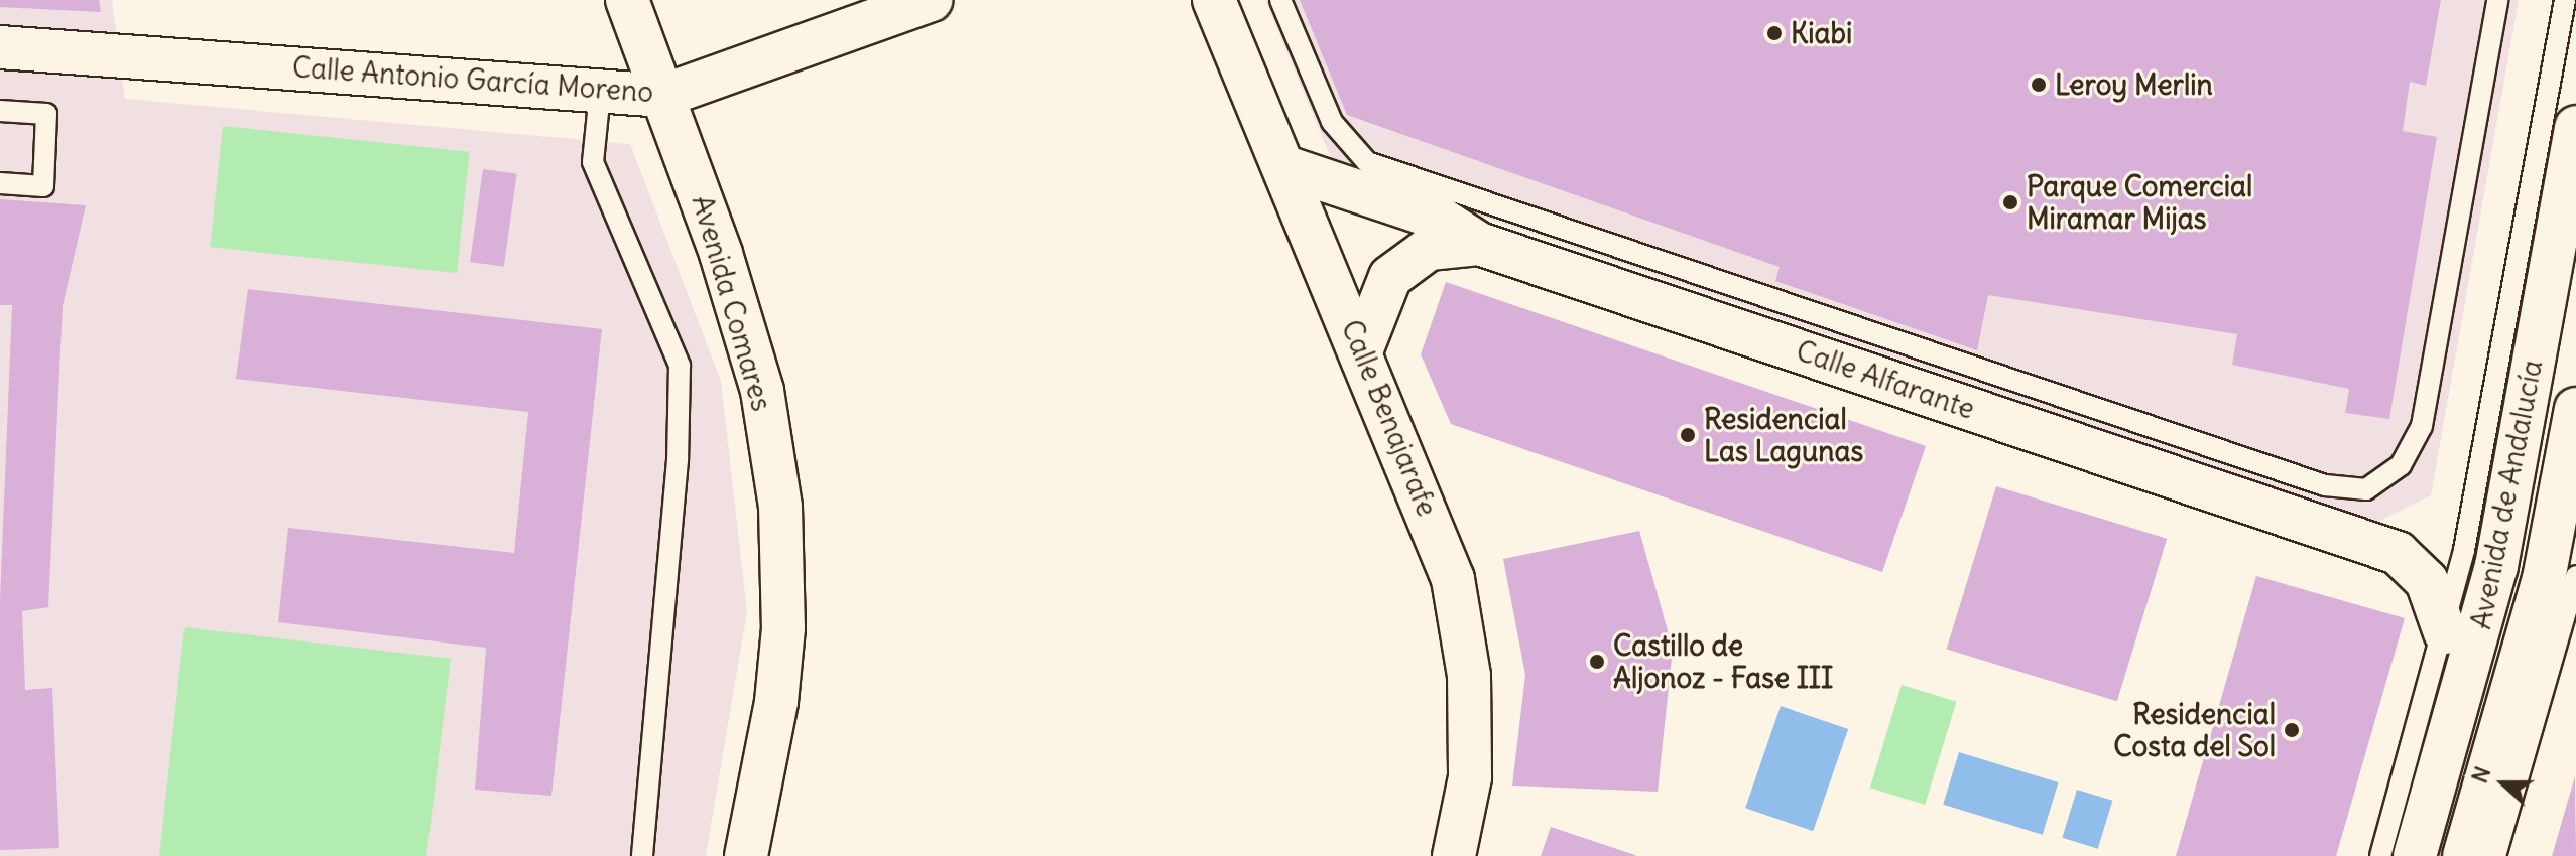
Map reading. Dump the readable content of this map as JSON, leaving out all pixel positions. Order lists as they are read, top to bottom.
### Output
{
  "streets": {
    "street": [
      "Calle Antonio García Moreno",
      "Avenida Comares",
      "Calle Alfarante",
      "Calle Benajarafe",
      "Avenida de Andalucía"
    ]
  },
  "crossings": [
    ["Calle Antonio García Moreno", "Avenida Comares"],
    ["Calle Alfarante", "Calle Benajarafe"]
  ],
  "places": [
    "Kiabi",
    "Leroy Merlin",
    "Parque Comercial Miramar Mijas",
    "Residencial Las Lagunas",
    "Castillo de Aljonoz - Fase III",
    "Residencial Costa del Sol"
  ],
  "north": "left"
}
